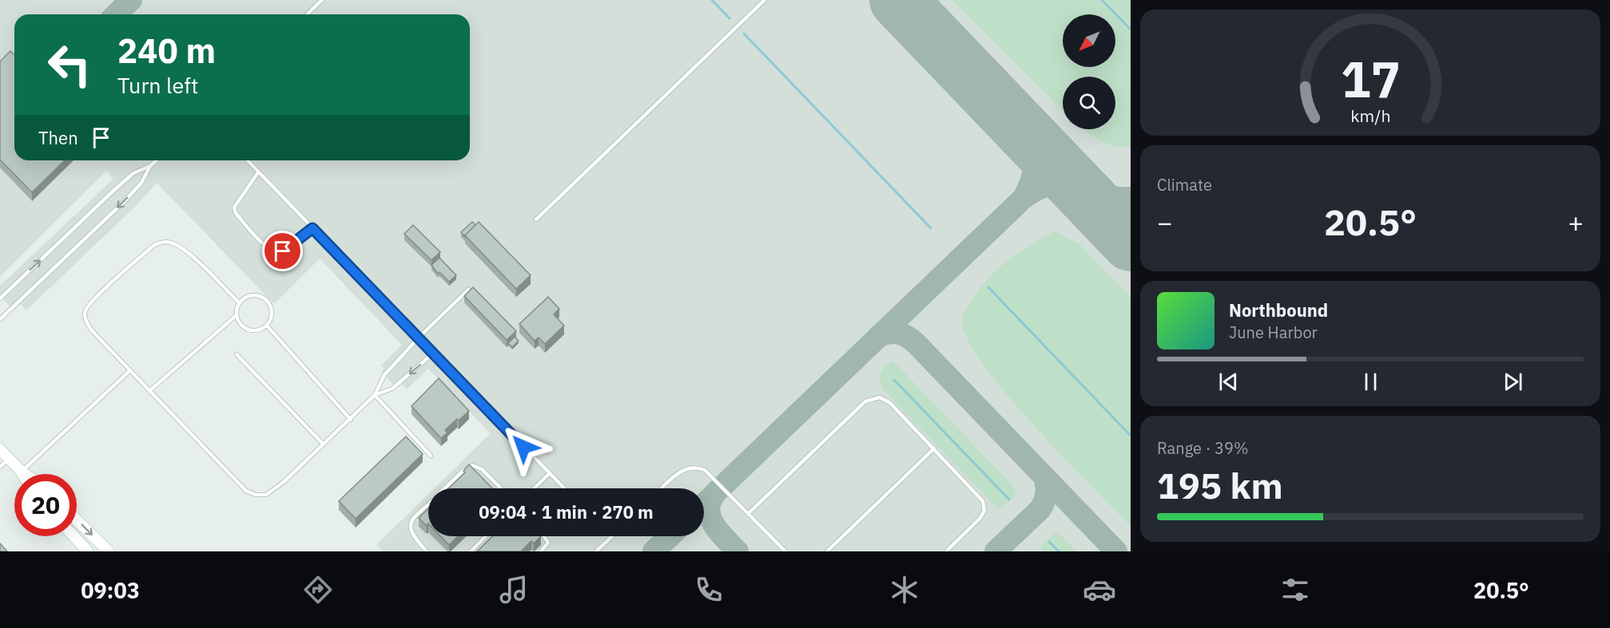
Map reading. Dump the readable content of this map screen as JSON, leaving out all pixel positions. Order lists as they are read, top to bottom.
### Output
{
  "north": "bottom left",
  "page": {
    "turn": ["240 m", "Turn left"],
    "then": "Then",
    "tile": [
      "Climate",
      ["Range · 39%", "195 km"]
    ],
    "heat": ["−", "20.5°", "+"],
    "song": ["Northbound", "June Harbor"],
    "limit": "20",
    "trip": "09:04 · 1 min · 270 m",
    "tabs": ["09:03", "20.5°"],
    "gauge": ["17", "km/h"]
  }
}
